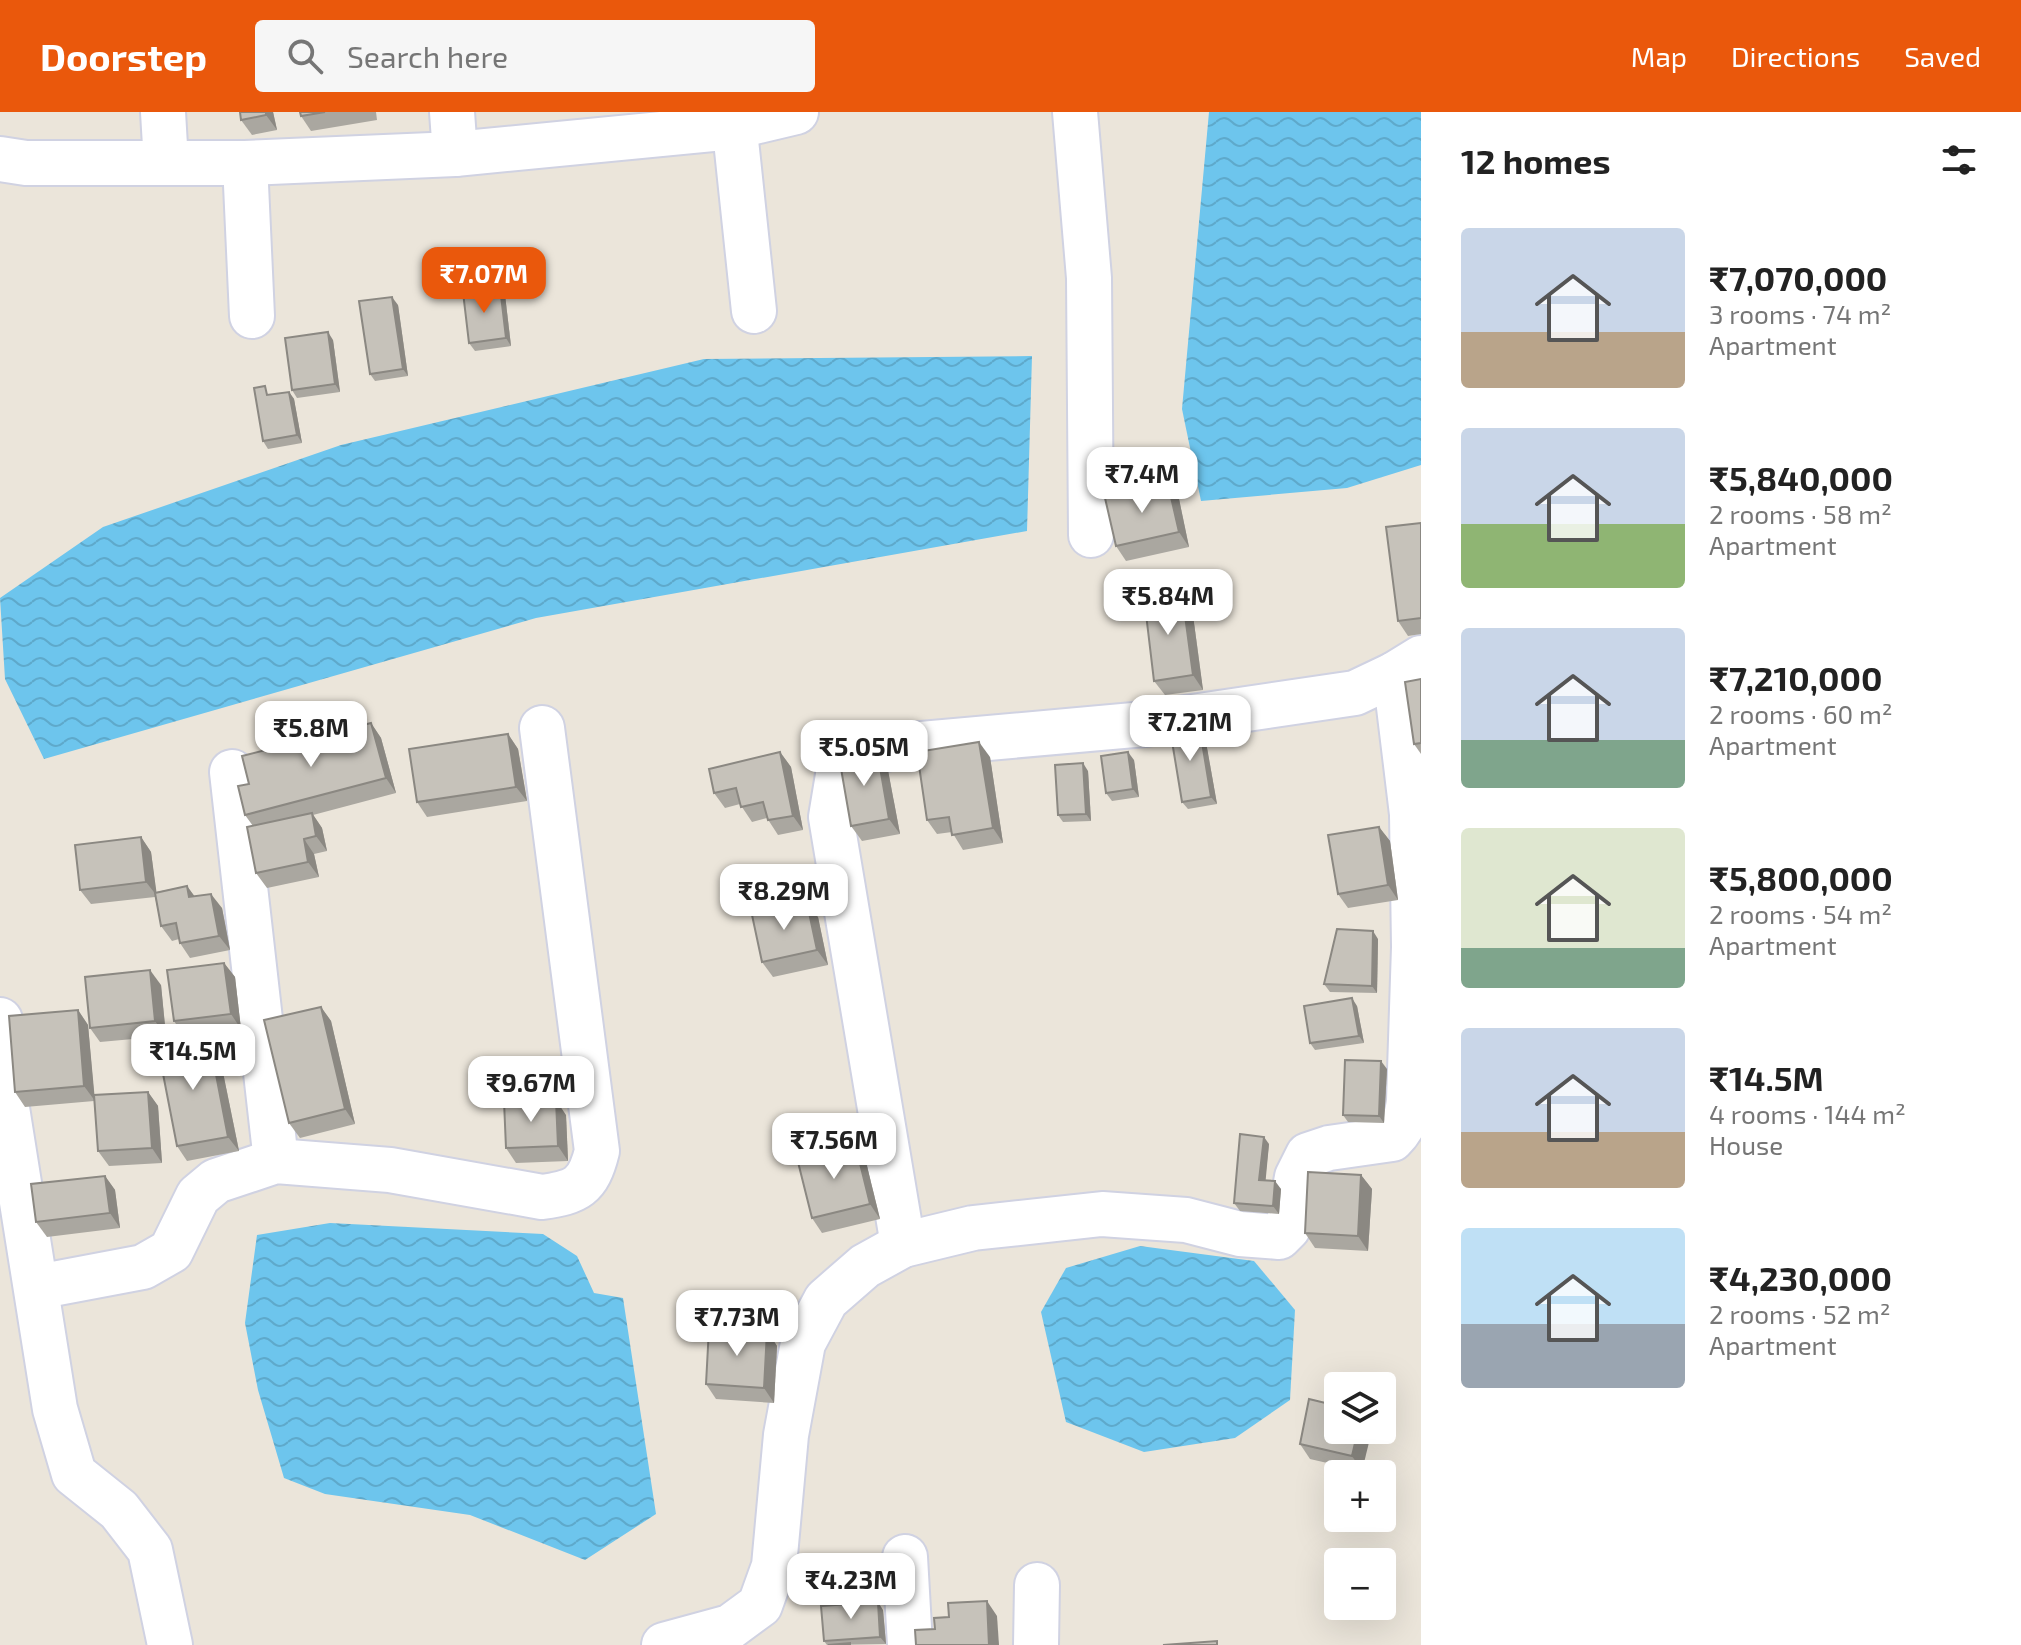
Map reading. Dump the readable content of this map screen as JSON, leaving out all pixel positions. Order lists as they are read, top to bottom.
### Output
{
  "page": {
    "header": "Doorstep",
    "search": "Search here",
    "nav": ["Map", "Directions", "Saved"],
    "heading": "12 homes",
    "list": [
      {
        "name": "₹7,070,000",
        "note": "3 rooms · 74 m² · Apartment"
      },
      {
        "name": "₹5,840,000",
        "note": "2 rooms · 58 m² · Apartment"
      },
      {
        "name": "₹7,210,000",
        "note": "2 rooms · 60 m² · Apartment"
      },
      {
        "name": "₹5,800,000",
        "note": "2 rooms · 54 m² · Apartment"
      },
      {
        "name": "₹14.5M",
        "note": "4 rooms · 144 m² · House"
      },
      {
        "name": "₹4,230,000",
        "note": "2 rooms · 52 m² · Apartment"
      }
    ],
    "price": [
      "₹7.07M",
      "₹7.4M",
      "₹5.84M",
      "₹7.21M",
      "₹5.8M",
      "₹5.05M",
      "₹8.29M",
      "₹14.5M",
      "₹9.67M",
      "₹7.56M",
      "₹7.73M",
      "₹4.23M"
    ],
    "map_buttons": ["+", "−"]
  }
}
